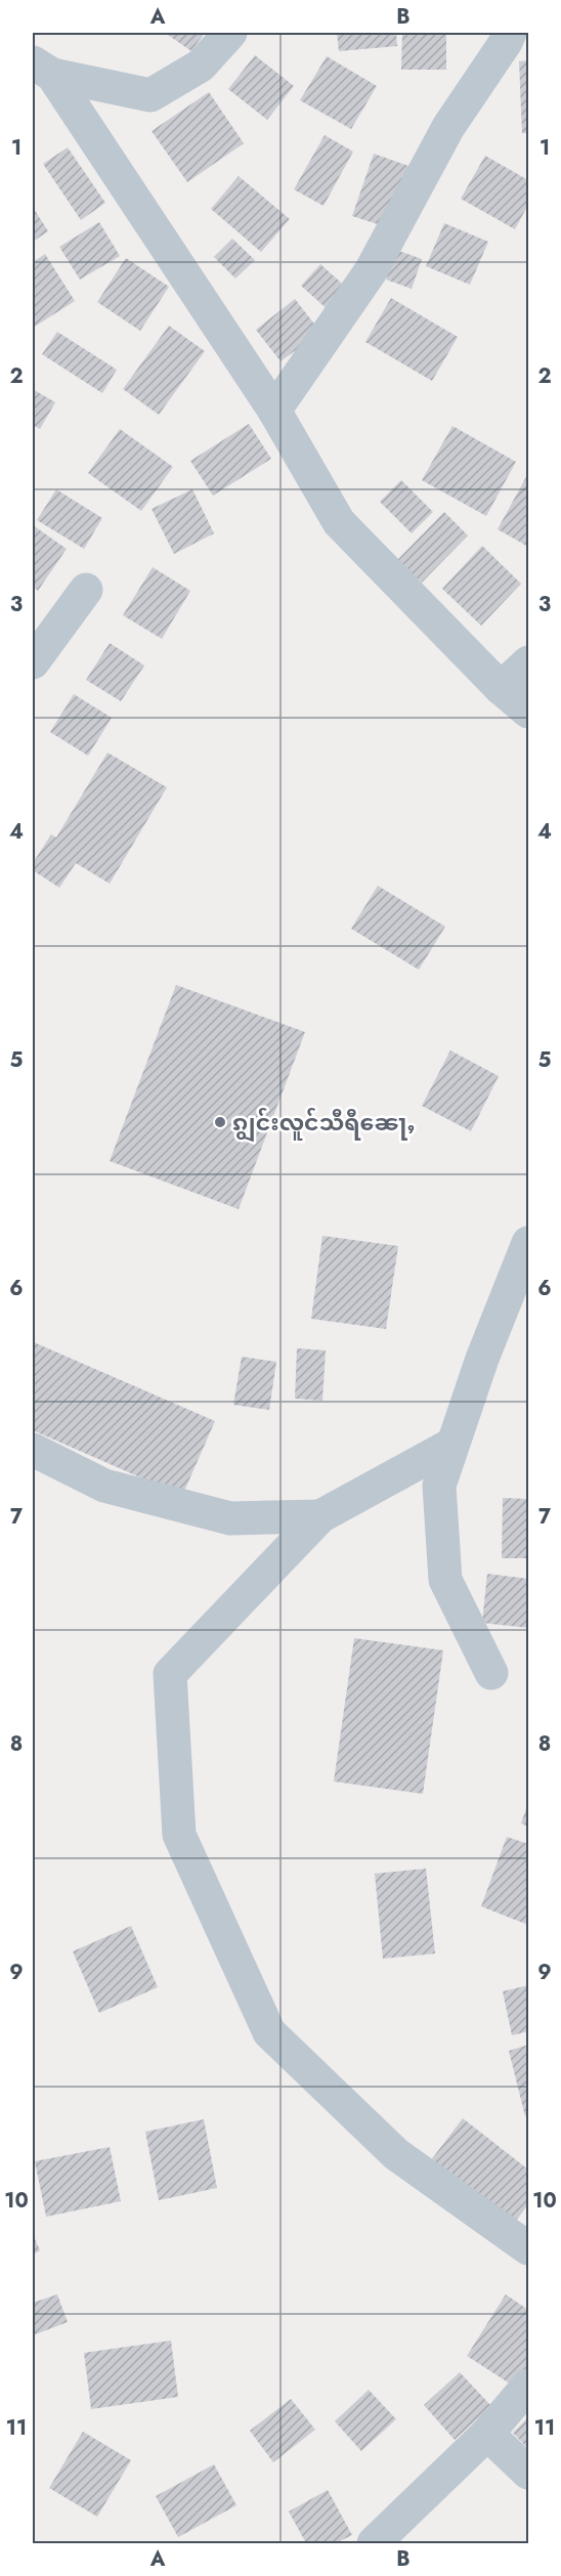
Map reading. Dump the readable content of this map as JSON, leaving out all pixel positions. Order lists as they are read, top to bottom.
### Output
{
  "places": ["ၵျွင်းလူင်သီရီၼေႃႇ"],
  "grid": {
    "columns": ["A", "B"],
    "rows": [
      "1",
      "2",
      "3",
      "4",
      "5",
      "6",
      "7",
      "8",
      "9",
      "10",
      "11"
    ]
  }
}
